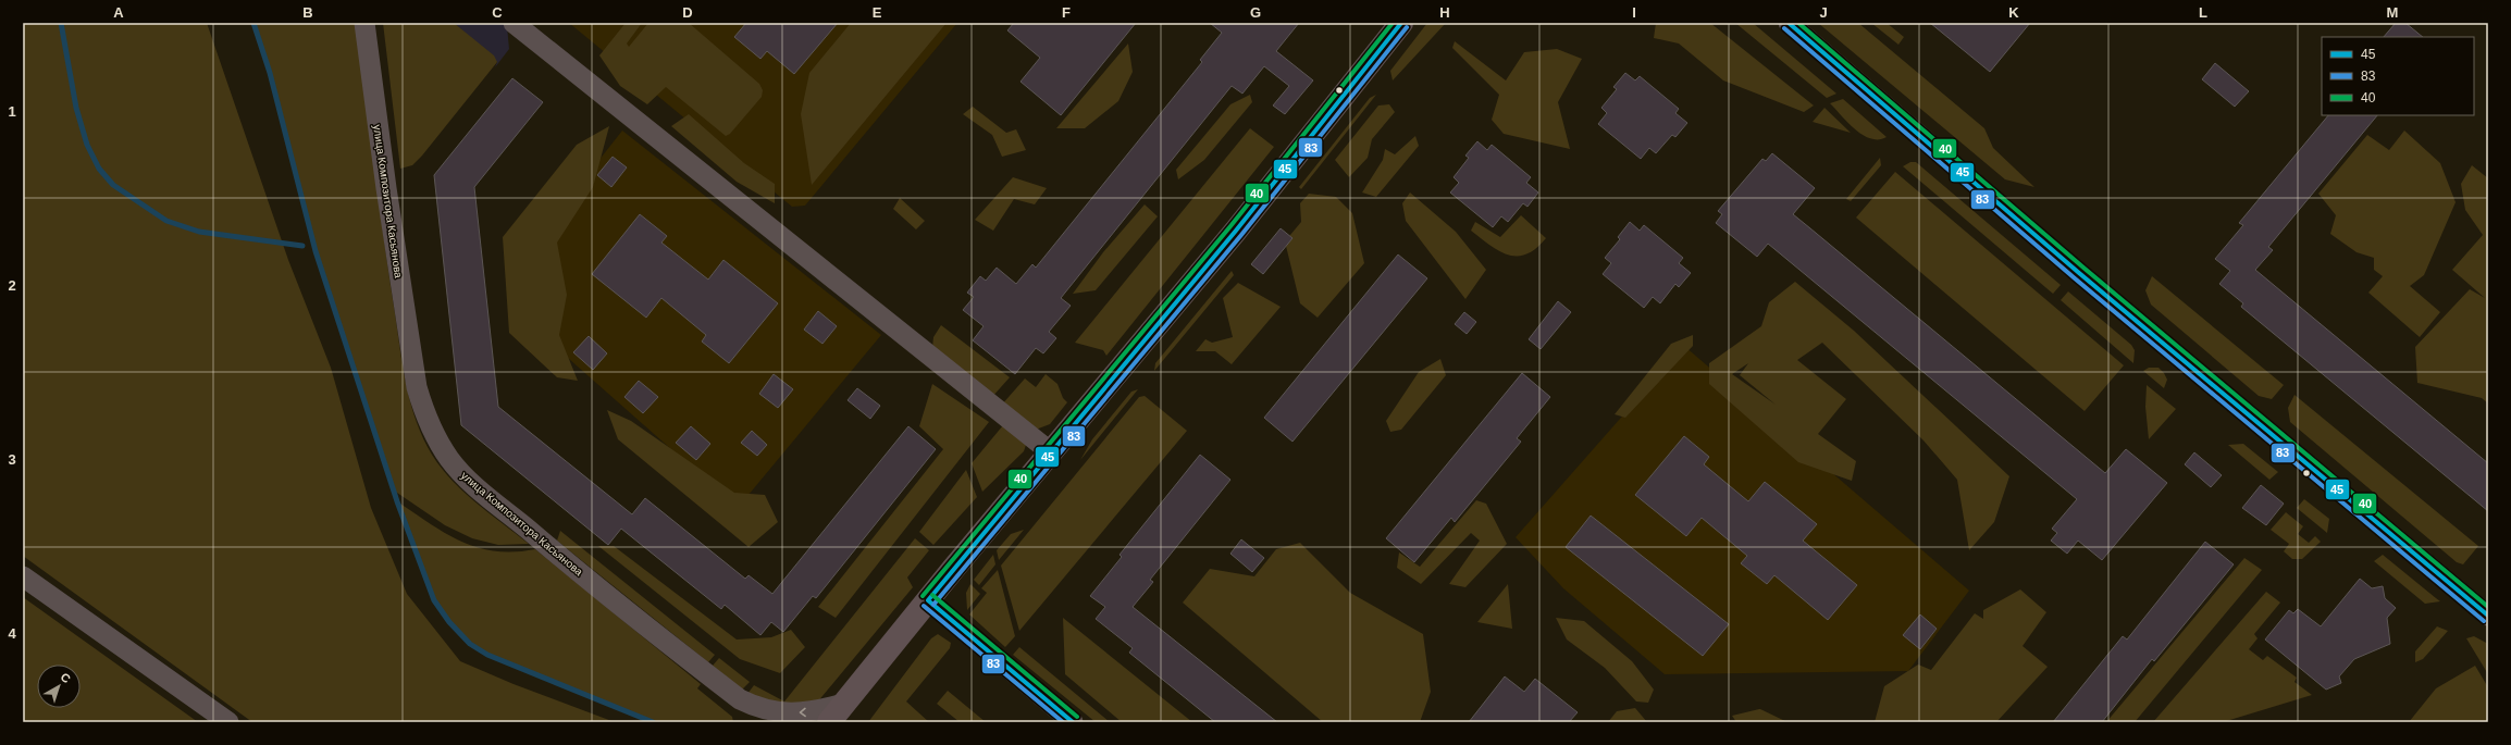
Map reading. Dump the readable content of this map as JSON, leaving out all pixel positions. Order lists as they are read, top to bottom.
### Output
{
  "streets": {
    "street": ["улица Композитора Касьянова"]
  },
  "one_way": ["улица Композитора Касьянова"],
  "lines": ["transit line 45", "transit line 40", "transit line 83"],
  "legend": ["45", "83", "40"],
  "north": "top right",
  "grid": {
    "columns": [
      "A",
      "B",
      "C",
      "D",
      "E",
      "F",
      "G",
      "H",
      "I",
      "J",
      "K",
      "L",
      "M"
    ],
    "rows": [
      "1",
      "2",
      "3",
      "4"
    ]
  }
}
